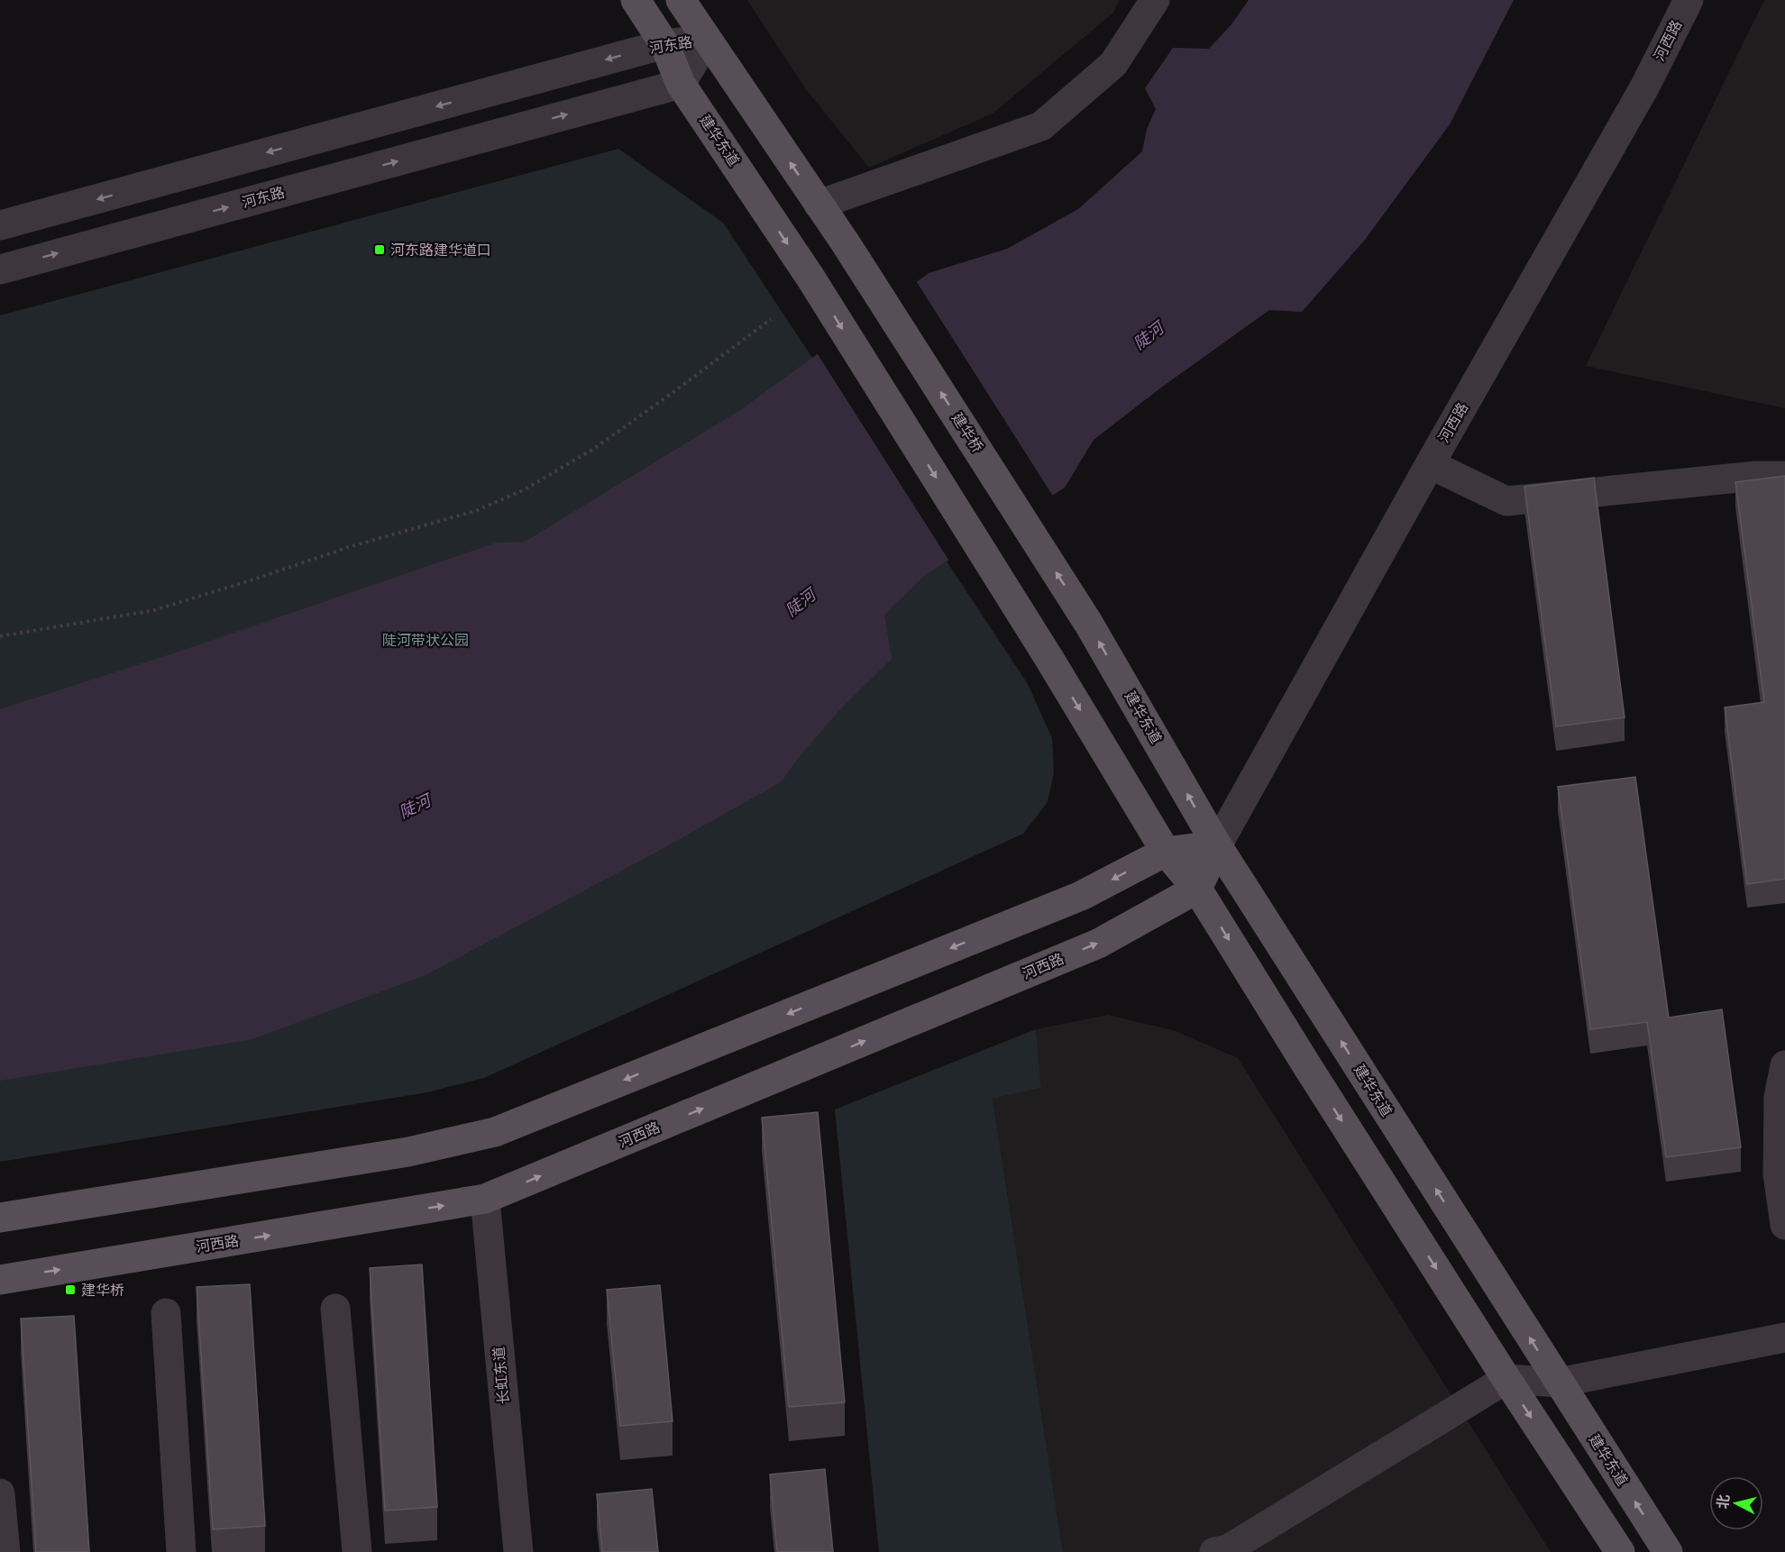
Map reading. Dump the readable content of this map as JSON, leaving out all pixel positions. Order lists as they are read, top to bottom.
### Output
{
  "streets": {
    "main road": ["河西路", "建华东道", "建华桥"],
    "street": ["河东路", "长虹东道"]
  },
  "crossings": [
    ["河西路", "建华东道"],
    ["河西路", "长虹东道"],
    ["河东路", "建华东道"],
    ["建华东道", "建华桥"]
  ],
  "one_way": ["河西路", "建华桥"],
  "water": ["陡河"],
  "parks": ["陡河带状公园"],
  "places": {
    "transit": ["河东路建华道口", "建华桥"]
  },
  "north": "left"
}
